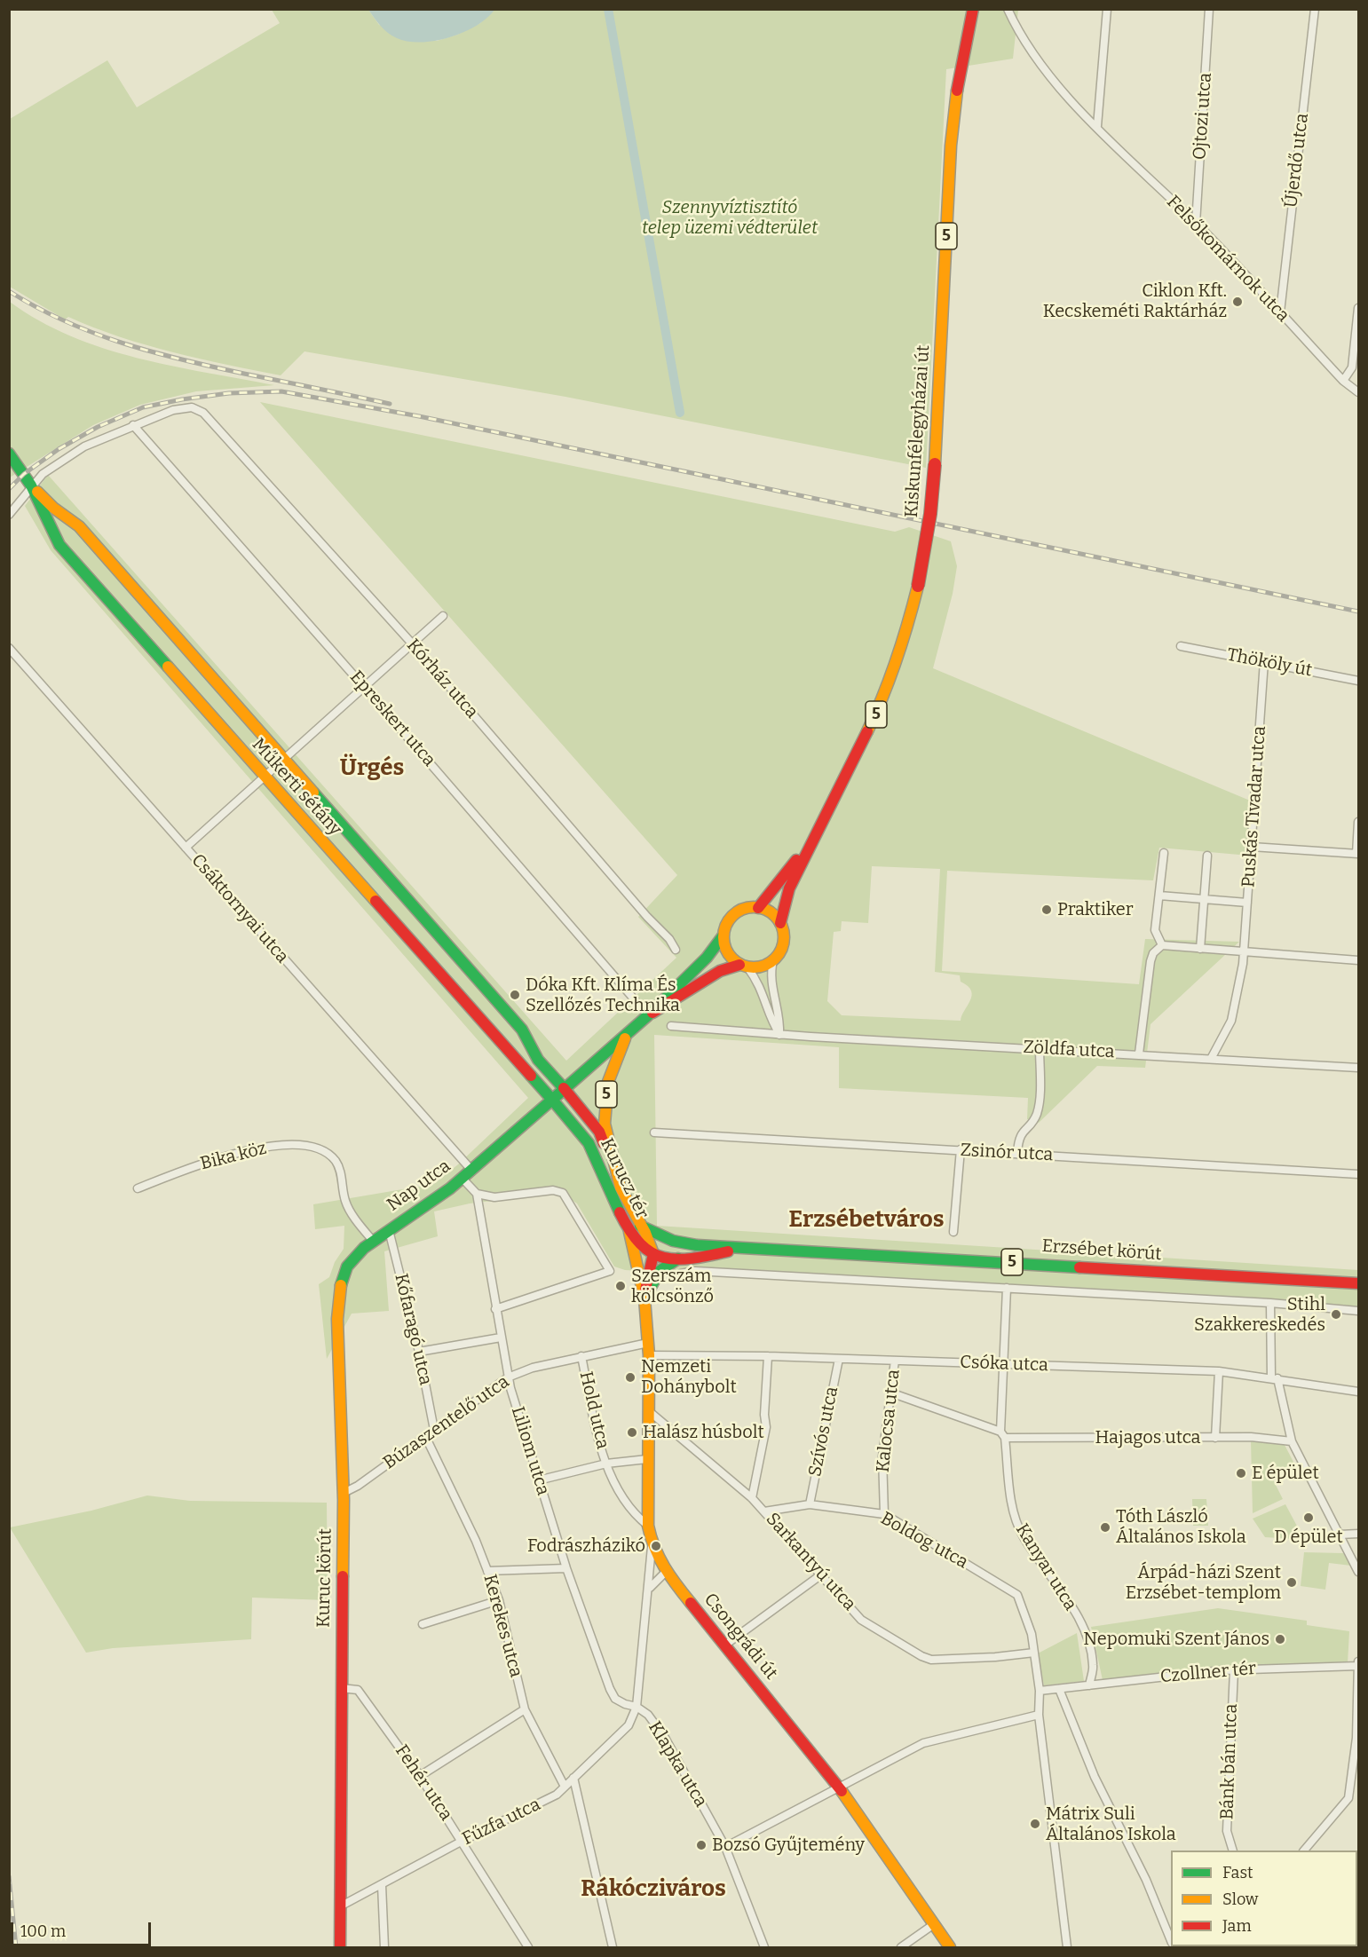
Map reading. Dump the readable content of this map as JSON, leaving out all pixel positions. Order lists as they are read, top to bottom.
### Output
{
  "streets": {
    "street": [
      "Ojtozi utca",
      "Újerdő utca",
      "5",
      "Felsőkomárnok utca",
      "Kiskunfélegyházai út",
      "Thököly út",
      "Kórház utca",
      "Epreskert utca",
      "Műkerti sétány",
      "Puskás Tivadar utca",
      "Csáktornyai utca",
      "Zöldfa utca",
      "Zsinór utca",
      "Bika köz",
      "Kurucz tér",
      "Nap utca",
      "Erzsébet körút",
      "Kőfaragó utca",
      "Csóka utca",
      "Hold utca",
      "Kalocsa utca",
      "Búzaszentelő utca",
      "Szívós utca",
      "Hajagos utca",
      "Liliom utca",
      "Boldog utca",
      "Sarkantyú utca",
      "Kanyar utca",
      "Kuruc körút",
      "Kerekes utca",
      "Csongrádi út",
      "Czollner tér",
      "Bánk bán utca",
      "Klapka utca",
      "Fehér utca",
      "Fűzfa utca"
    ]
  },
  "crossings": [
    ["Ojtozi utca", "Felsőkomárnok utca"],
    ["Újerdő utca", "Felsőkomárnok utca"],
    ["5", "Kiskunfélegyházai út"],
    ["5", "Epreskert utca"],
    ["5", "Műkerti sétány"],
    ["5", "Kurucz tér"],
    ["Thököly út", "Puskás Tivadar utca"],
    ["Kórház utca", "Epreskert utca"],
    ["Műkerti sétány", "Kurucz tér"],
    ["Puskás Tivadar utca", "Zöldfa utca"],
    ["Csáktornyai utca", "Nap utca"],
    ["Bika köz", "Kuruc körút"],
    ["Kurucz tér", "Erzsébet körút"],
    ["Kurucz tér", "Csongrádi út"],
    ["Nap utca", "Kőfaragó utca"],
    ["Nap utca", "Kuruc körút"],
    ["Erzsébet körút", "Csongrádi út"],
    ["Kőfaragó utca", "Búzaszentelő utca"],
    ["Kőfaragó utca", "Kuruc körút"],
    ["Csóka utca", "Kalocsa utca"],
    ["Csóka utca", "Búzaszentelő utca"],
    ["Csóka utca", "Szívós utca"],
    ["Csóka utca", "Kanyar utca"],
    ["Csóka utca", "Csongrádi út"],
    ["Hold utca", "Búzaszentelő utca"],
    ["Hold utca", "Csongrádi út"],
    ["Kalocsa utca", "Hajagos utca"],
    ["Kalocsa utca", "Boldog utca"],
    ["Búzaszentelő utca", "Liliom utca"],
    ["Búzaszentelő utca", "Kuruc körút"],
    ["Búzaszentelő utca", "Kerekes utca"],
    ["Búzaszentelő utca", "Csongrádi út"],
    ["Szívós utca", "Boldog utca"],
    ["Hajagos utca", "Kanyar utca"],
    ["Liliom utca", "Klapka utca"],
    ["Liliom utca", "Fűzfa utca"],
    ["Boldog utca", "Sarkantyú utca"],
    ["Boldog utca", "Czollner tér"],
    ["Sarkantyú utca", "Csongrádi út"],
    ["Kanyar utca", "Czollner tér"],
    ["Kuruc körút", "Fehér utca"],
    ["Kuruc körút", "Fűzfa utca"],
    ["Kerekes utca", "Fűzfa utca"],
    ["Csongrádi út", "Klapka utca"],
    ["Czollner tér", "Bánk bán utca"],
    ["Klapka utca", "Fűzfa utca"],
    ["Fehér utca", "Fűzfa utca"]
  ],
  "districts": ["Ürgés", "Erzsébetváros", "Rákócziváros"],
  "parks": ["Szennyvíztisztító telep üzemi védterület"],
  "places": [
    "Ciklon Kft. Kecskeméti Raktárház",
    "Praktiker",
    "Dóka Kft. Klíma És Szellőzés Technika",
    "Szerszám kölcsönző",
    "Stihl Szakkereskedés",
    "Nemzeti Dohánybolt",
    "Halász húsbolt",
    "E épület",
    "D épület",
    "Tóth László Általános Iskola",
    "Fodrászházikó",
    "Árpád-házi Szent Erzsébet-templom",
    "Nepomuki Szent János",
    "Mátrix Suli Általános Iskola",
    "Bozsó Gyűjtemény"
  ],
  "legend": ["Fast", "Slow", "Jam"],
  "scale_bar": "100 m"
}
